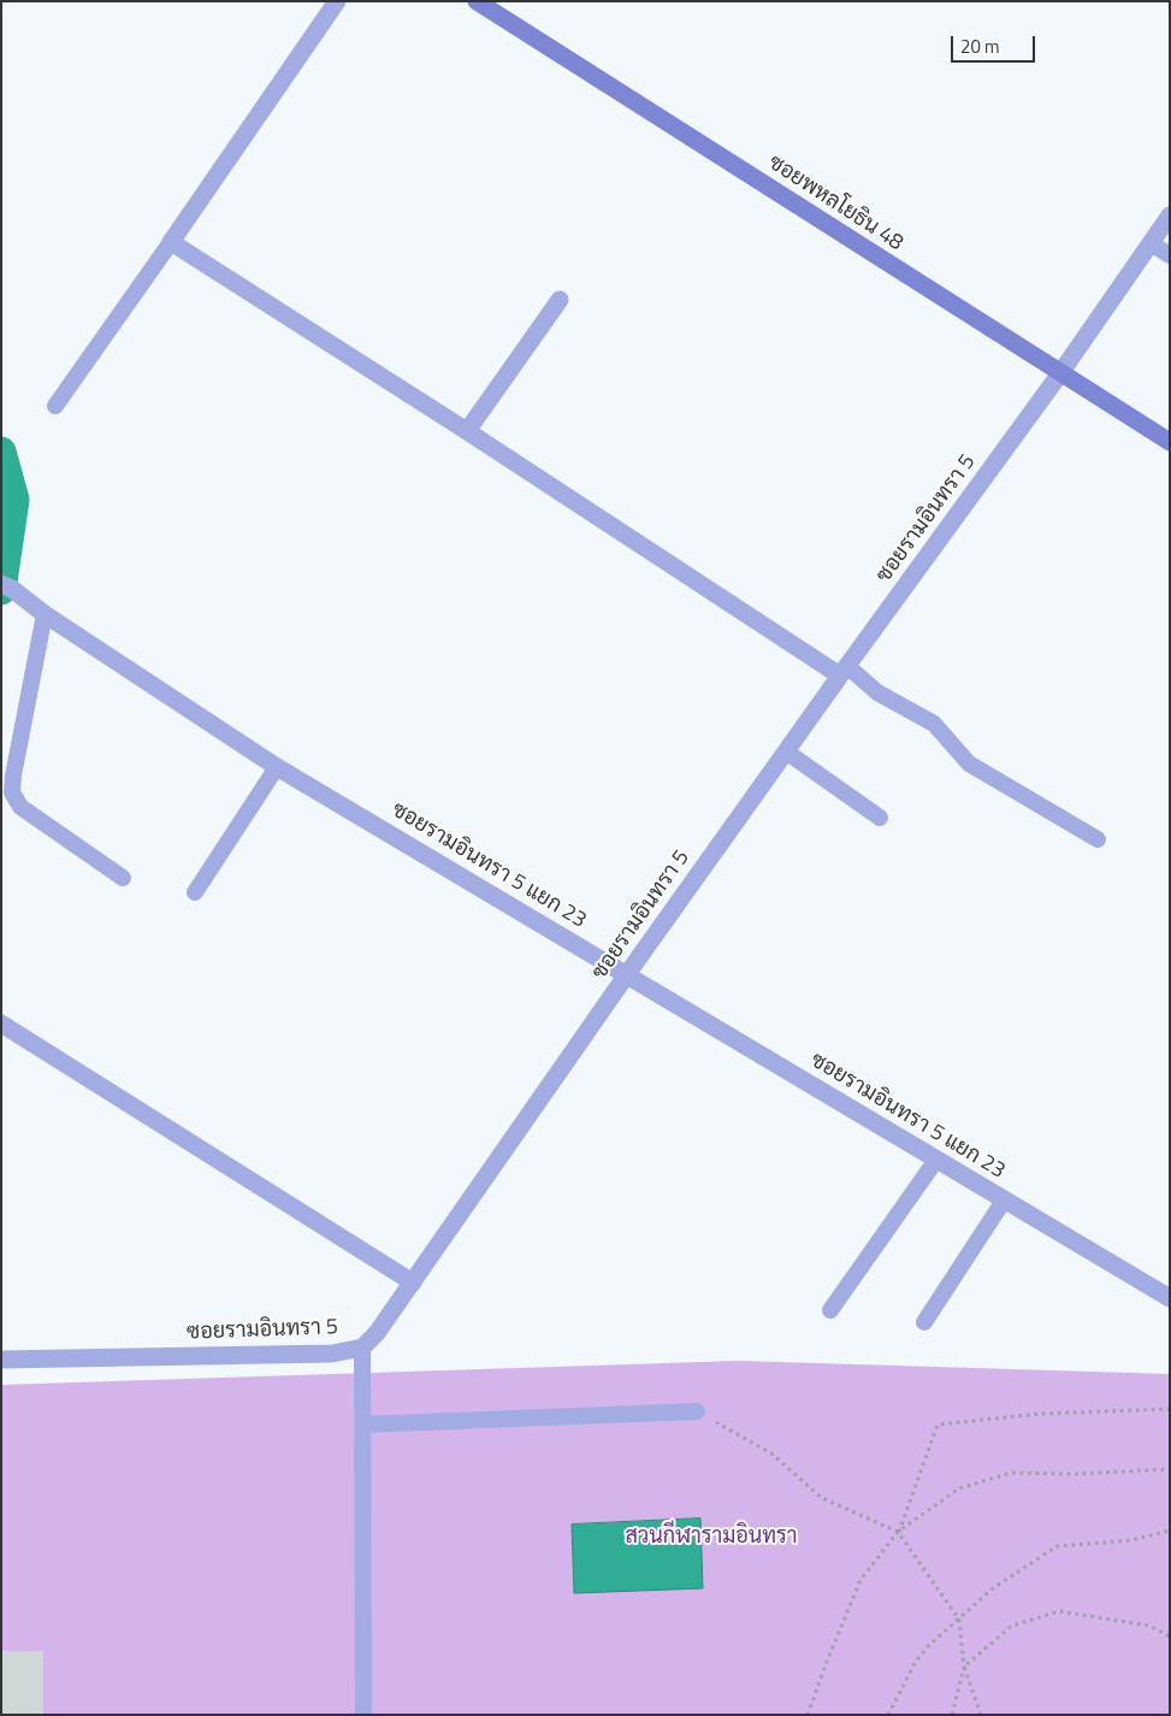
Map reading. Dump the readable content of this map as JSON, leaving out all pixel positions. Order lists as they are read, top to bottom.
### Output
{
  "streets": {
    "street": ["ซอยพหลโยธิน 48", "ซอยรามอินทรา 5", "ซอยรามอินทรา 5 แยก 23"]
  },
  "crossings": [
    ["ซอยพหลโยธิน 48", "ซอยรามอินทรา 5"],
    ["ซอยรามอินทรา 5", "ซอยรามอินทรา 5 แยก 23"]
  ],
  "parks": ["สวนกีฬารามอินทรา"],
  "scale_bar": "20 m"
}
